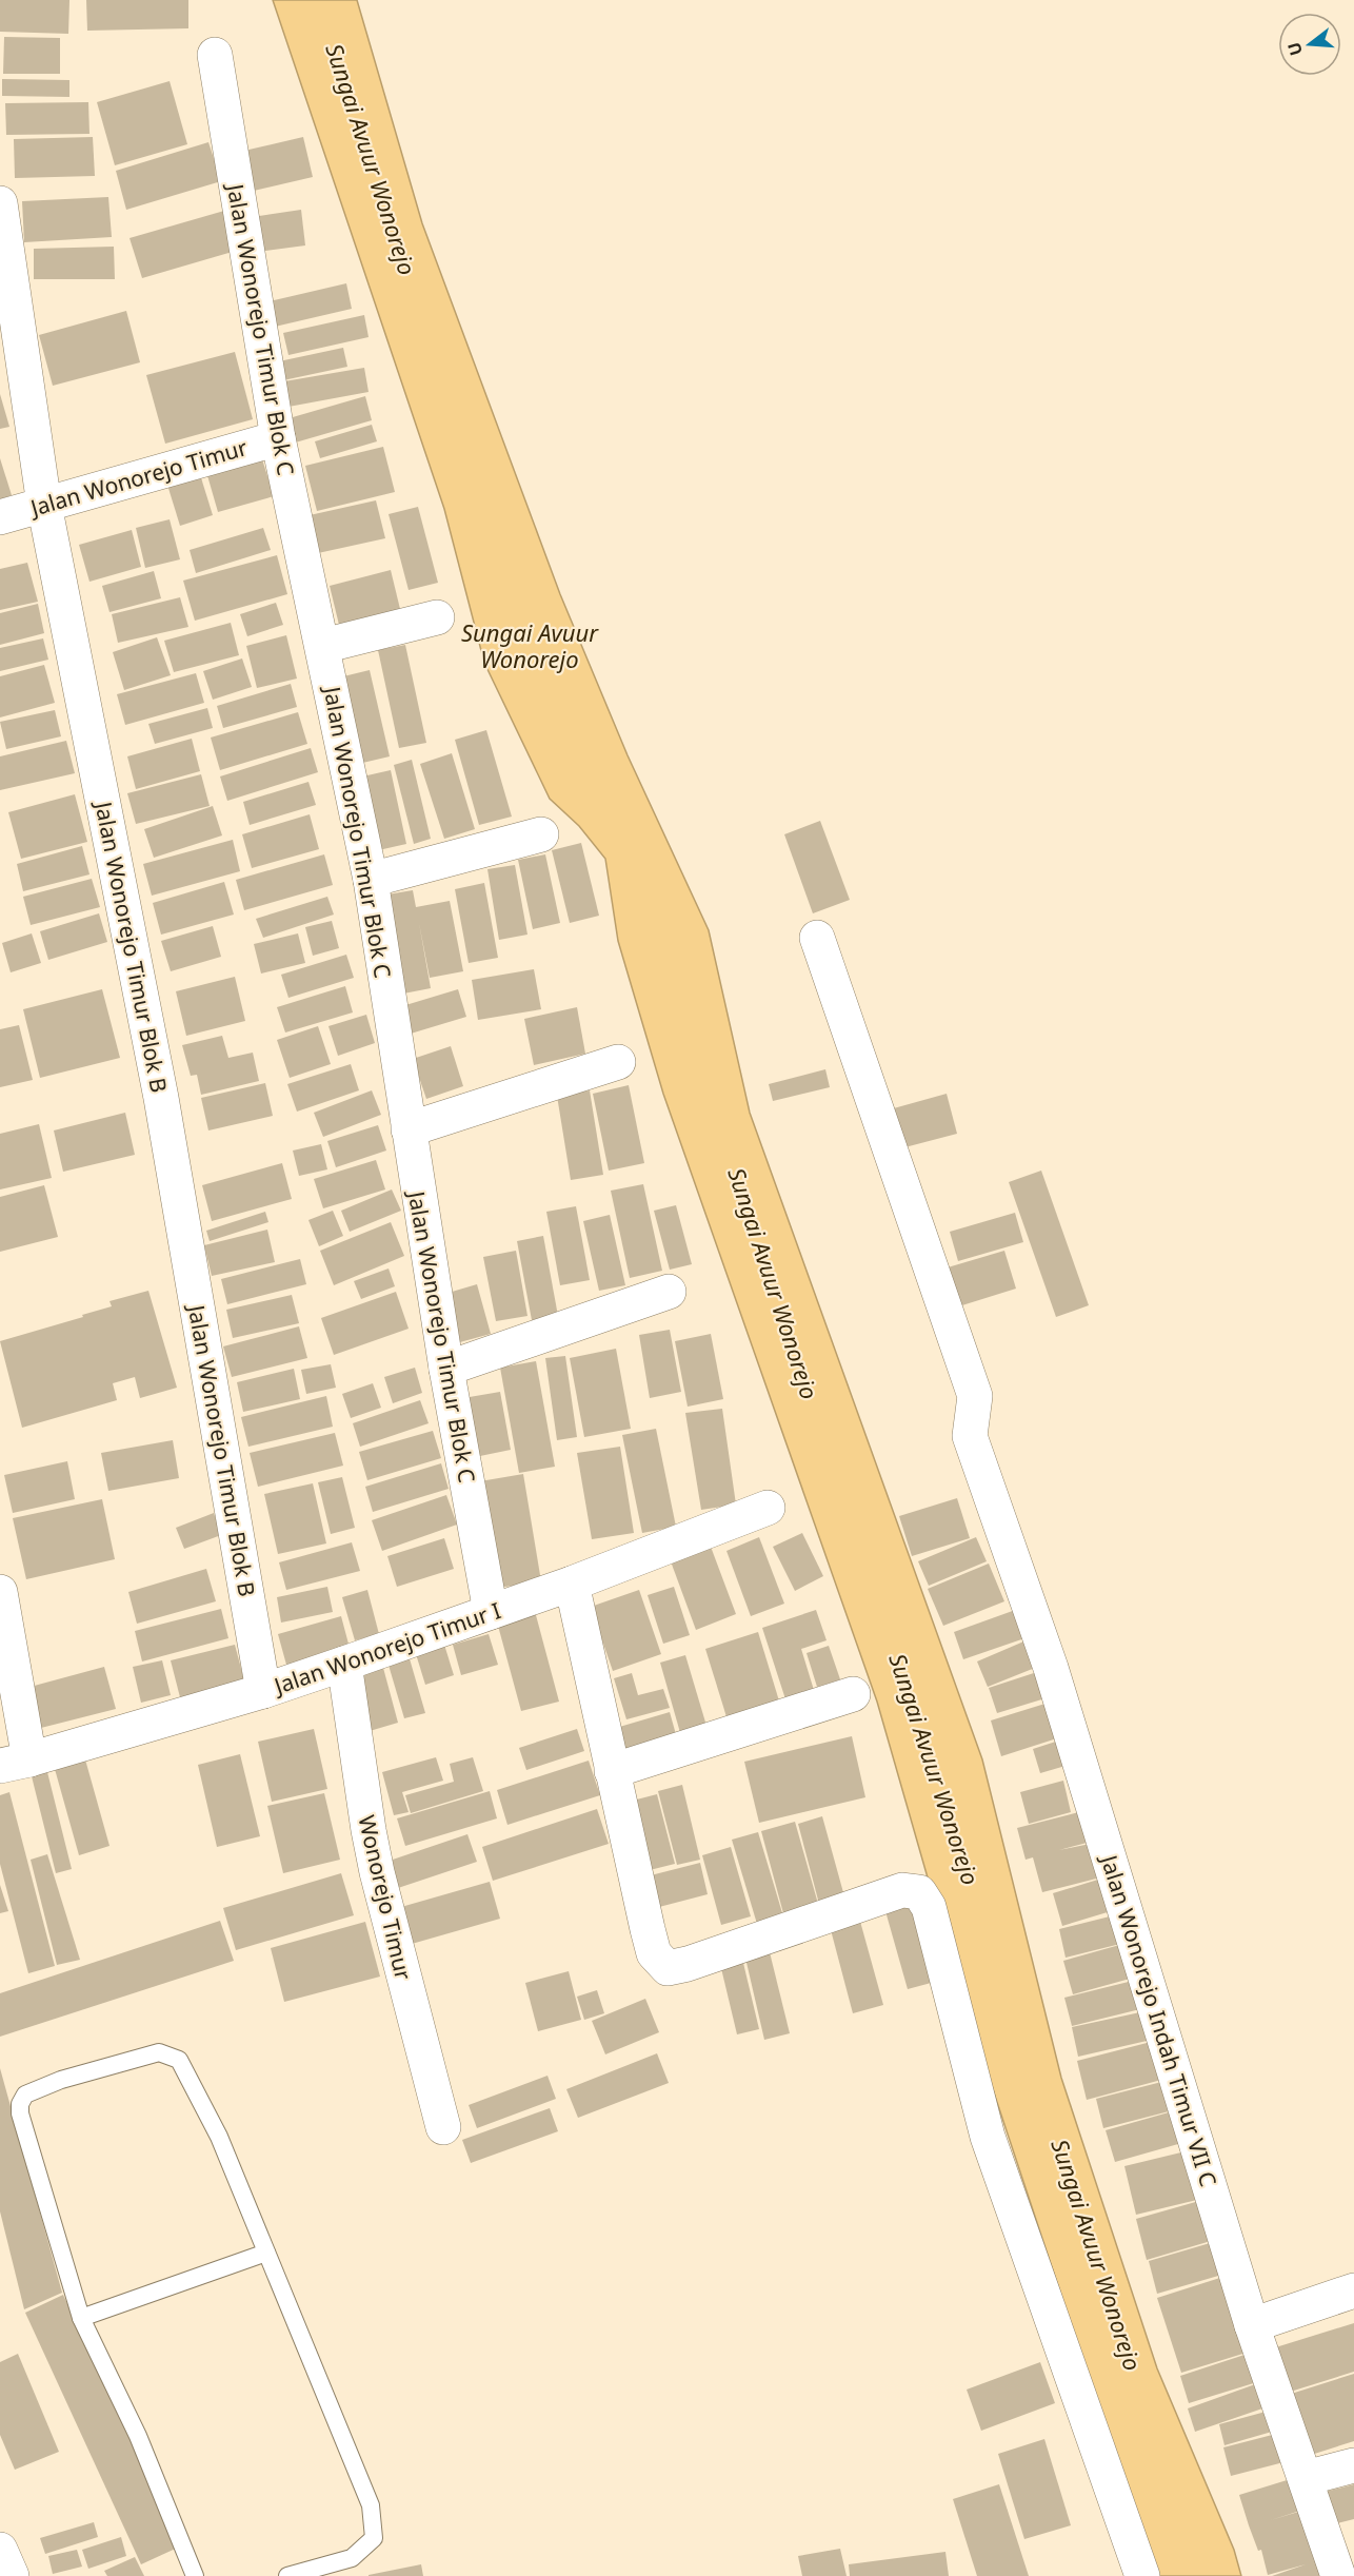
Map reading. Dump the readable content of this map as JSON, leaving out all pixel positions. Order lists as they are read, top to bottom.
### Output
{
  "streets": {
    "street": [
      "Jalan Wonorejo Timur Blok C",
      "Jalan Wonorejo Timur",
      "Jalan Wonorejo Timur Blok B",
      "Jalan Wonorejo Timur I",
      "Wonorejo Timur",
      "Jalan Wonorejo Indah Timur VII C"
    ]
  },
  "crossings": [
    ["Jalan Wonorejo Timur Blok C", "Jalan Wonorejo Timur"],
    ["Jalan Wonorejo Timur Blok C", "Jalan Wonorejo Timur I"],
    ["Jalan Wonorejo Timur", "Jalan Wonorejo Timur Blok B"],
    ["Jalan Wonorejo Timur Blok B", "Jalan Wonorejo Timur I"],
    ["Jalan Wonorejo Timur I", "Wonorejo Timur"]
  ],
  "water": ["Sungai Avuur Wonorejo"],
  "north": "left"
}
